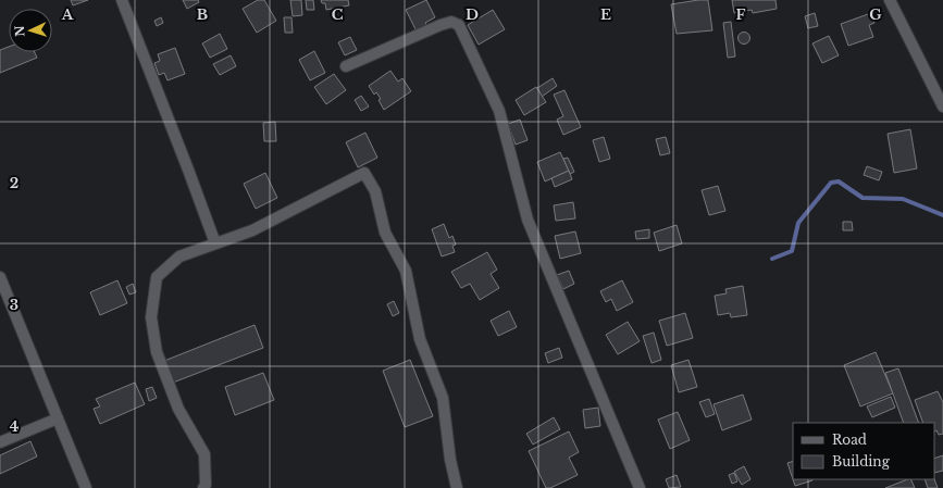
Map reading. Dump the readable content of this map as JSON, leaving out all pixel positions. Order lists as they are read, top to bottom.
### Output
{
  "legend": ["Road", "Building"],
  "north": "left",
  "grid": {
    "columns": [
      "A",
      "B",
      "C",
      "D",
      "E",
      "F",
      "G"
    ],
    "rows": ["2", "3", "4"]
  }
}
